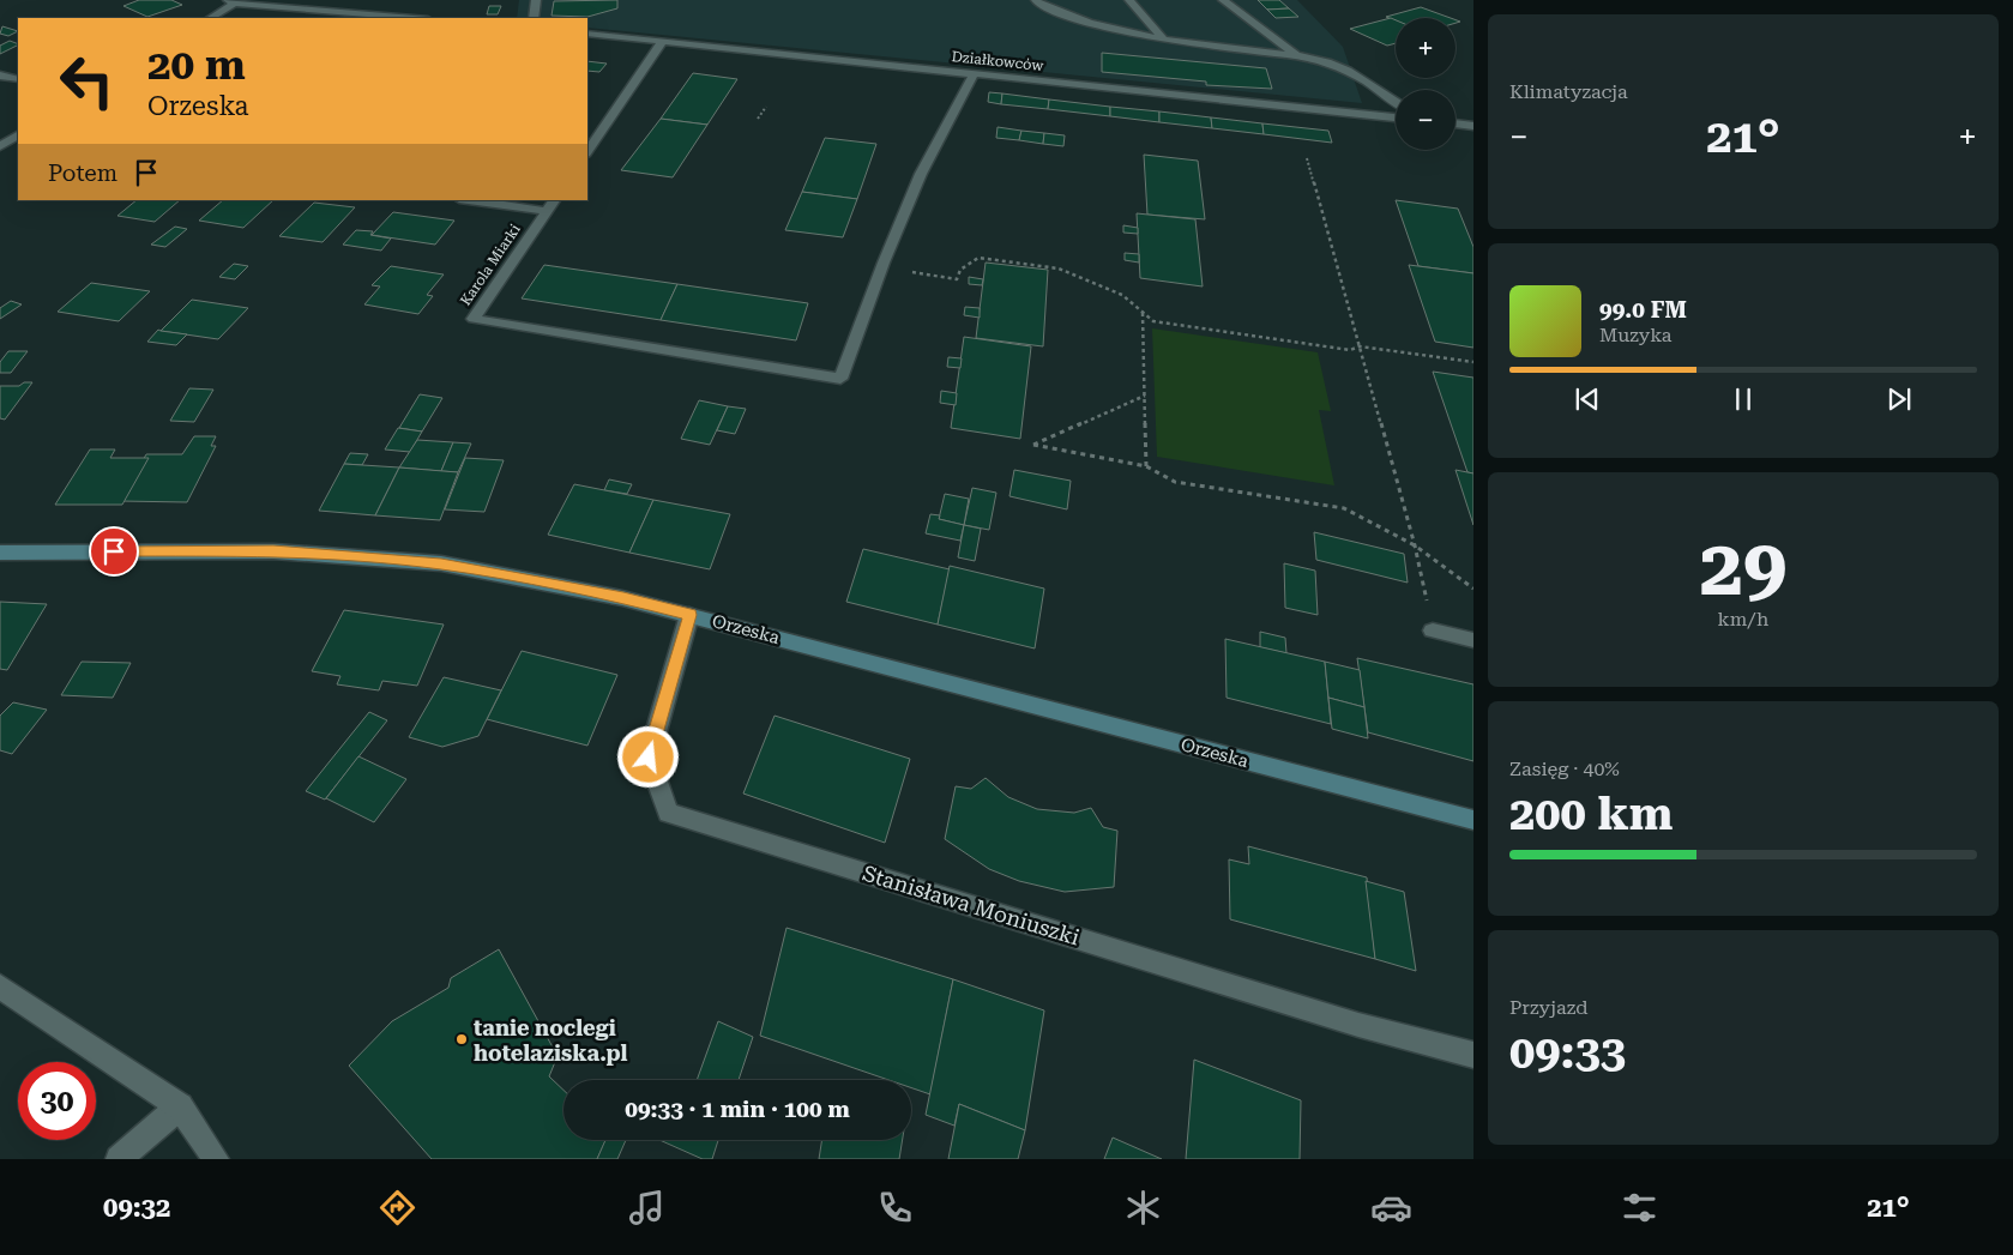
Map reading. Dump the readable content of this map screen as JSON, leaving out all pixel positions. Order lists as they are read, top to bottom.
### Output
{
  "streets": {
    "street": [
      "Działkowców",
      "Karola Miarki",
      "Orzeska",
      "Stanisława Moniuszki"
    ]
  },
  "crossings": [
    ["Orzeska", "Stanisława Moniuszki"]
  ],
  "places": ["tanie noclegi hotelaziska.pl"],
  "page": {
    "tile": [
      "Klimatyzacja",
      ["29", "km/h"],
      ["Zasięg · 40%", "200 km"],
      ["Przyjazd", "09:33"]
    ],
    "map_buttons": ["+", "−"],
    "turn": ["20 m", "Orzeska"],
    "heat": ["−", "21°", "+"],
    "then": "Potem",
    "song": ["99.0 FM", "Muzyka"],
    "limit": "30",
    "trip": "09:33 · 1 min · 100 m",
    "tabs": ["09:32", "21°"]
  }
}
